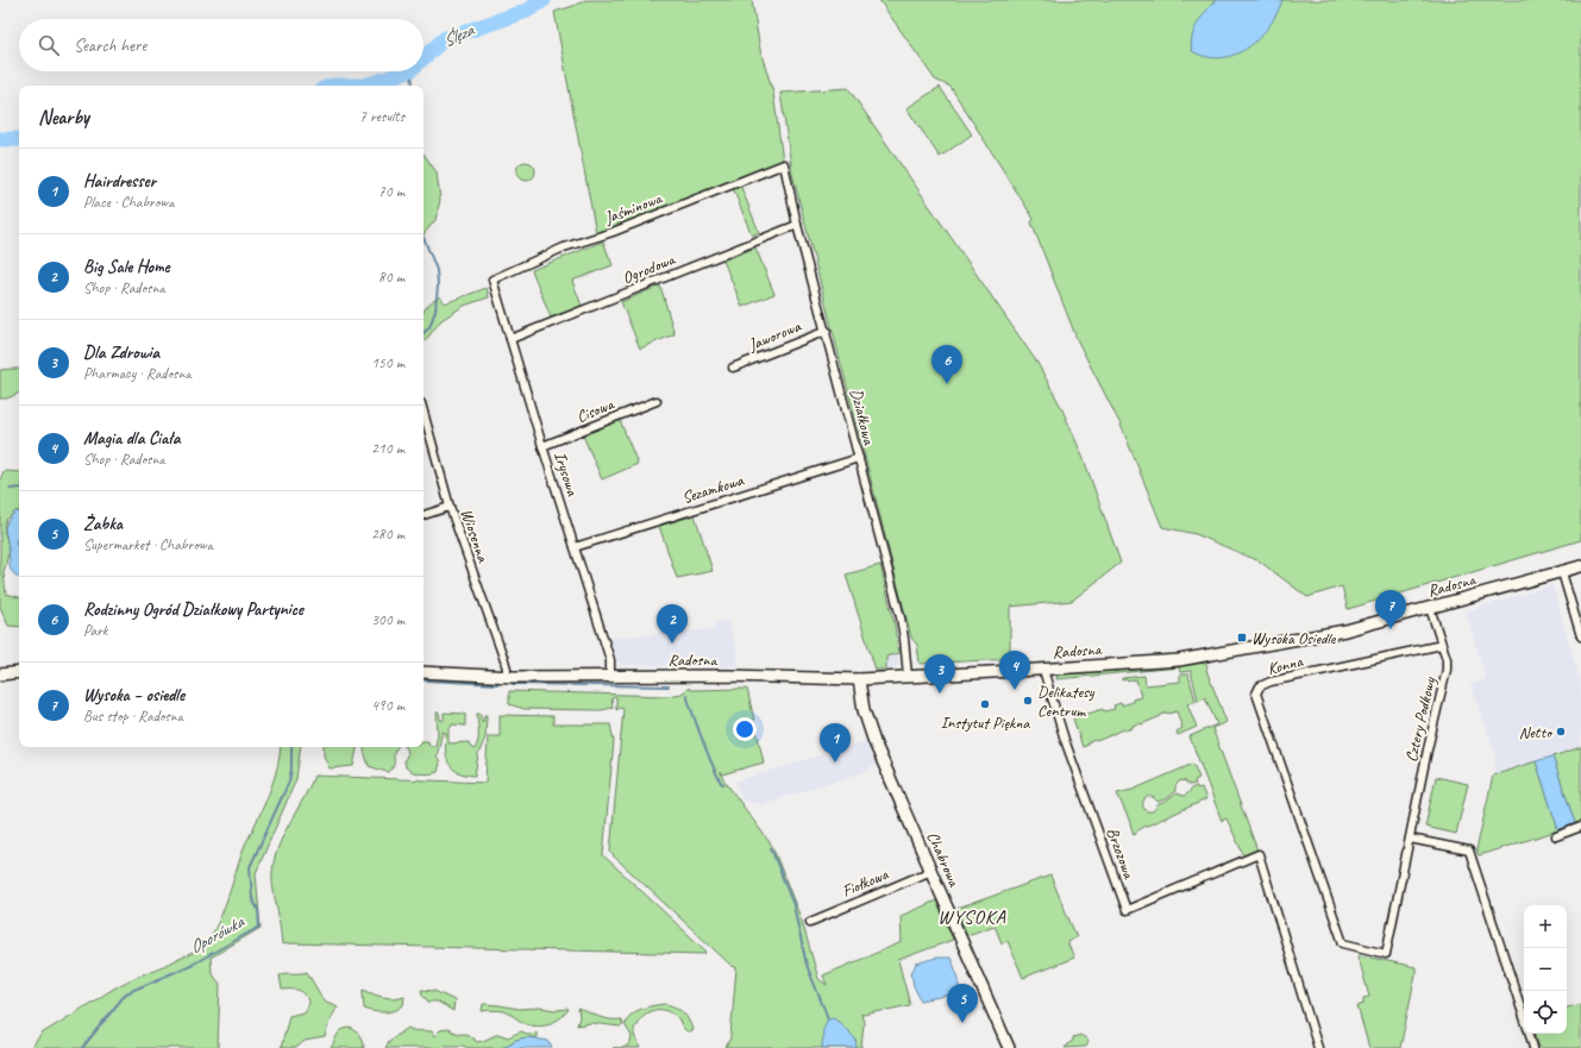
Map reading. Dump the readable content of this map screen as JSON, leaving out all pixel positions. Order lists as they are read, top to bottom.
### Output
{
  "streets": {
    "street": [
      "Jaśminowa",
      "Ogrodowa",
      "Jaworowa",
      "Cisowa",
      "Działkowa",
      "Irysowa",
      "Sezamkowa",
      "Wiosenna",
      "Radosna",
      "Konna",
      "Cztery Podkowy",
      "Brzozowa",
      "Chabrowa",
      "Fiołkowa"
    ]
  },
  "crossings": [
    ["Jaśminowa", "Działkowa"],
    ["Jaśminowa", "Irysowa"],
    ["Ogrodowa", "Działkowa"],
    ["Ogrodowa", "Irysowa"],
    ["Jaworowa", "Działkowa"],
    ["Cisowa", "Irysowa"],
    ["Działkowa", "Sezamkowa"],
    ["Działkowa", "Radosna"],
    ["Irysowa", "Sezamkowa"],
    ["Irysowa", "Radosna"],
    ["Wiosenna", "Radosna"],
    ["Radosna", "Cztery Podkowy"],
    ["Radosna", "Brzozowa"],
    ["Radosna", "Chabrowa"],
    ["Konna", "Cztery Podkowy"],
    ["Chabrowa", "Fiołkowa"]
  ],
  "districts": ["WYSOKA"],
  "water": ["Ślęza", "Oporówka"],
  "places": {
    "transit": ["Wysoka Osiedle"],
    "other": ["Delikatesy Centrum", "Instytut Piękna", "Netto"]
  },
  "page": {
    "search": "Search here",
    "heading": ["Nearby", "7 results"],
    "list": [
      {
        "mark": "1",
        "name": "Hairdresser",
        "note": "Place · Chabrowa",
        "value": "70 m"
      },
      {
        "mark": "2",
        "name": "Big Sale Home",
        "note": "Shop · Radosna",
        "value": "80 m"
      },
      {
        "mark": "3",
        "name": "Dla Zdrowia",
        "note": "Pharmacy · Radosna",
        "value": "150 m"
      },
      {
        "mark": "4",
        "name": "Magia dla Ciała",
        "note": "Shop · Radosna",
        "value": "210 m"
      },
      {
        "mark": "5",
        "name": "Żabka",
        "note": "Supermarket · Chabrowa",
        "value": "280 m"
      },
      {
        "mark": "6",
        "name": "Rodzinny Ogród Działkowy Partynice",
        "note": "Park",
        "value": "300 m"
      },
      {
        "mark": "7",
        "name": "Wysoka – osiedle",
        "note": "Bus stop · Radosna",
        "value": "490 m"
      }
    ],
    "pins": [
      "6",
      "7",
      "2",
      "4",
      "3",
      "1",
      "5"
    ],
    "map_buttons": ["+", "−"]
  }
}
